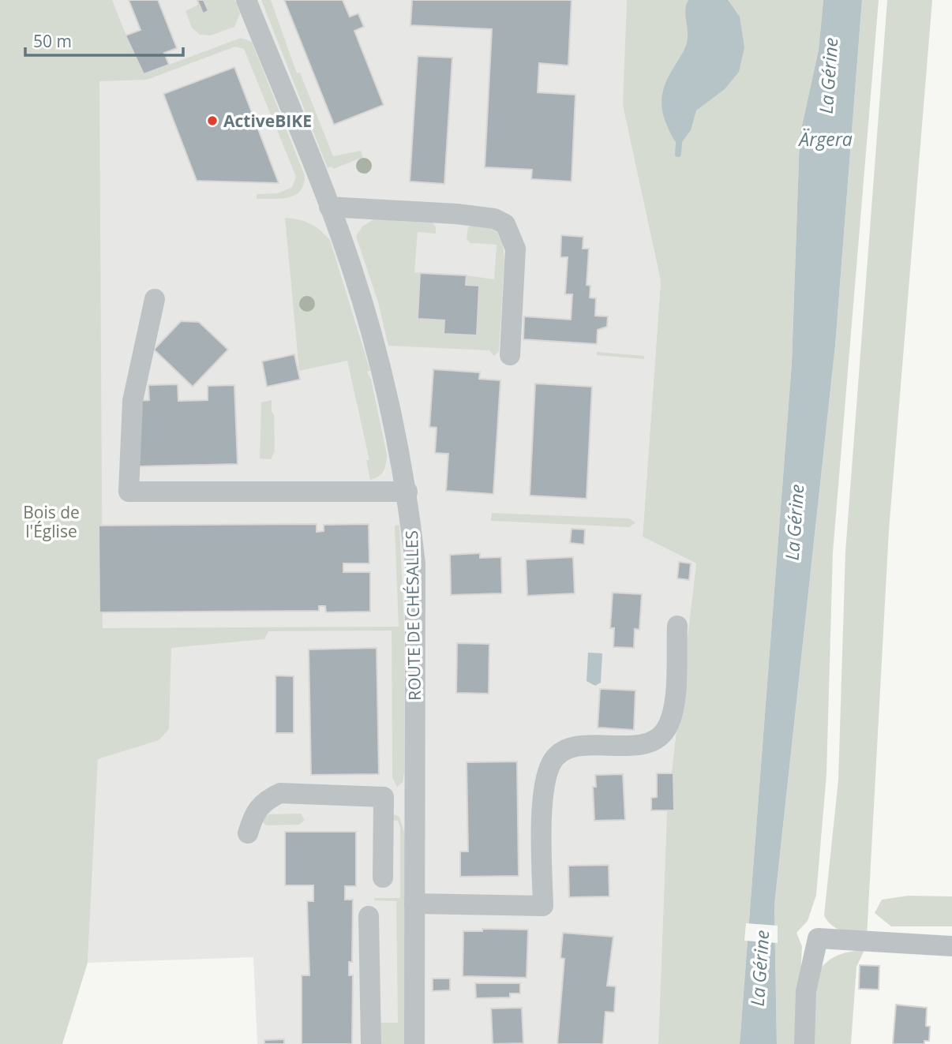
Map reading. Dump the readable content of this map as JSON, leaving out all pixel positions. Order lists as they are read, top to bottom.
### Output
{
  "streets": {
    "street": ["ROUTE DE CHÉSALLES"]
  },
  "water": ["La Gérine", "Ärgera"],
  "parks": ["Bois de l'Église"],
  "places": ["ActiveBIKE"],
  "scale_bar": "50 m"
}
